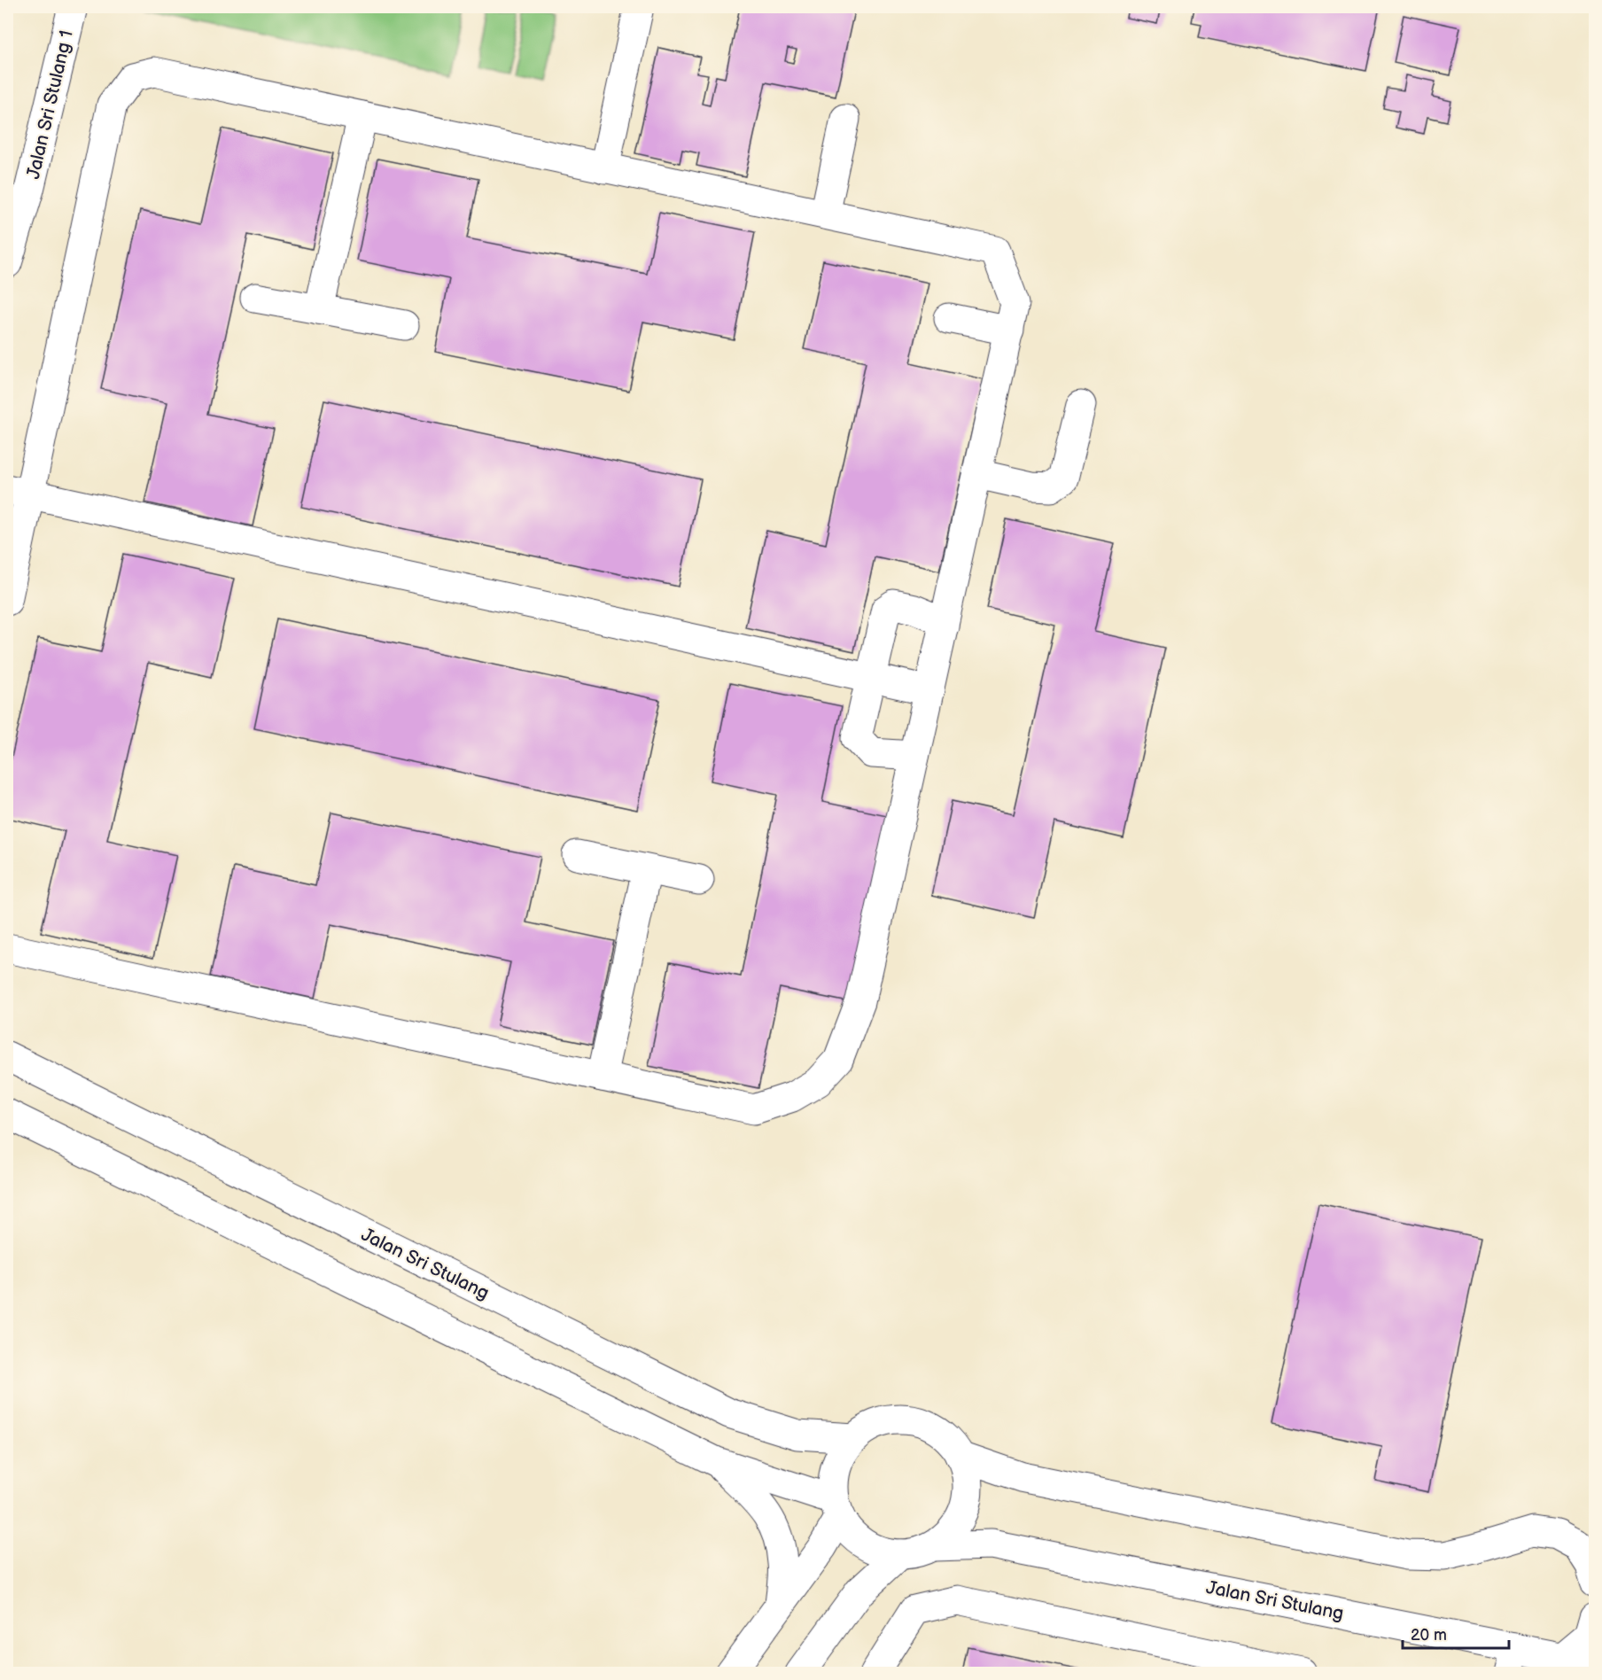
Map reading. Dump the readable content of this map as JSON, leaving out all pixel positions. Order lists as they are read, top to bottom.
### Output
{
  "streets": {
    "street": ["Jalan Sri Stulang 1", "Jalan Sri Stulang"]
  },
  "scale_bar": "20 m"
}
